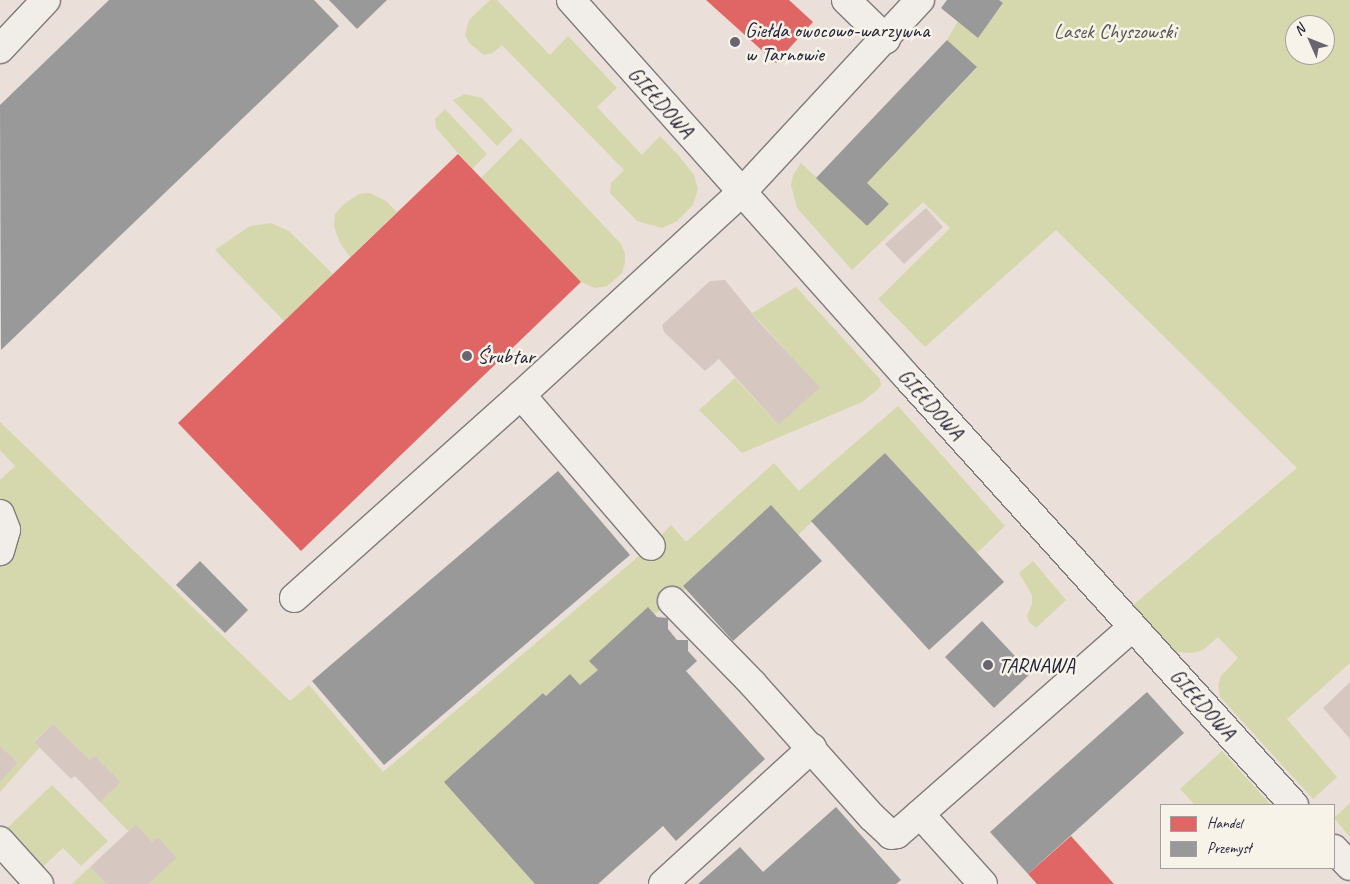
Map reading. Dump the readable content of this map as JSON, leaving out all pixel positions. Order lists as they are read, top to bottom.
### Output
{
  "streets": {
    "street": ["GIEŁDOWA"]
  },
  "parks": ["Lasek Chyszowski"],
  "places": ["Giełda owocowo-warzywna w Tarnowie", "Śrubtar", "TARNAWA"],
  "legend": ["Handel", "Przemysł"],
  "north": "top left"
}
